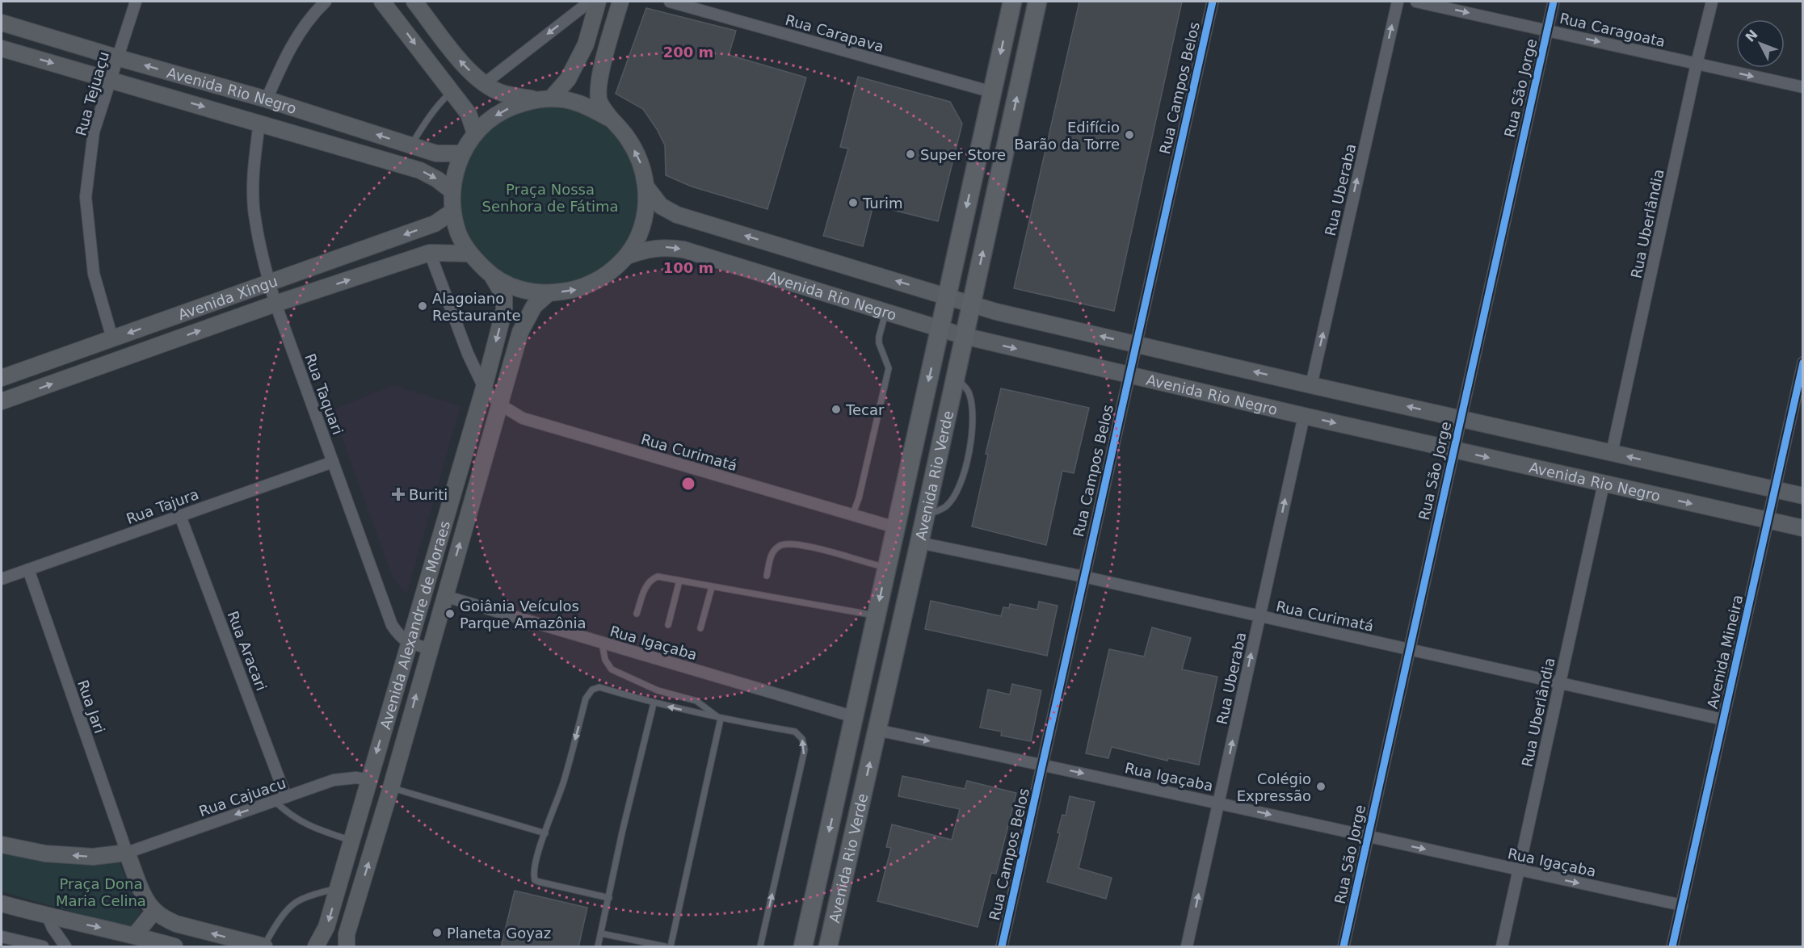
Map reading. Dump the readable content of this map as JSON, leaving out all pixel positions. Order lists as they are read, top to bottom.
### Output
{
  "streets": {
    "main road": [
      "Avenida Rio Negro",
      "Avenida Xingu",
      "Avenida Rio Verde",
      "Avenida Alexandre de Moraes"
    ],
    "street": [
      "Rua Caragoata",
      "Rua Carapava",
      "Rua Campos Belos",
      "Rua São Jorge",
      "Rua Tejuaçu",
      "Rua Uberaba",
      "Rua Uberlândia",
      "Rua Taquari",
      "Rua Curimatá",
      "Rua Tajura",
      "Rua Igaçaba",
      "Rua Aracari",
      "Avenida Mineira",
      "Rua Jari",
      "Rua Cajuacu"
    ]
  },
  "crossings": [
    ["Rua Caragoata", "Rua São Jorge"],
    ["Rua Caragoata", "Rua Uberlândia"],
    ["Rua Carapava", "Avenida Rio Verde"],
    ["Rua Campos Belos", "Avenida Rio Negro"],
    ["Rua Campos Belos", "Rua Curimatá"],
    ["Rua Campos Belos", "Rua Igaçaba"],
    ["Rua São Jorge", "Avenida Rio Negro"],
    ["Rua São Jorge", "Rua Curimatá"],
    ["Rua São Jorge", "Rua Igaçaba"],
    ["Avenida Rio Negro", "Rua Tejuaçu"],
    ["Avenida Rio Negro", "Rua Uberaba"],
    ["Avenida Rio Negro", "Rua Uberlândia"],
    ["Avenida Rio Negro", "Rua Taquari"],
    ["Avenida Rio Negro", "Avenida Rio Verde"],
    ["Avenida Rio Negro", "Avenida Mineira"],
    ["Rua Tejuaçu", "Avenida Xingu"],
    ["Rua Uberaba", "Rua Curimatá"],
    ["Rua Uberaba", "Rua Igaçaba"],
    ["Rua Uberlândia", "Rua Curimatá"],
    ["Rua Uberlândia", "Rua Igaçaba"],
    ["Avenida Xingu", "Rua Taquari"],
    ["Rua Taquari", "Rua Tajura"],
    ["Rua Taquari", "Avenida Alexandre de Moraes"],
    ["Rua Curimatá", "Avenida Rio Verde"],
    ["Rua Curimatá", "Avenida Alexandre de Moraes"],
    ["Rua Curimatá", "Avenida Mineira"],
    ["Avenida Rio Verde", "Rua Igaçaba"],
    ["Rua Tajura", "Rua Aracari"],
    ["Rua Tajura", "Rua Jari"],
    ["Avenida Alexandre de Moraes", "Rua Igaçaba"],
    ["Avenida Alexandre de Moraes", "Rua Cajuacu"],
    ["Rua Igaçaba", "Avenida Mineira"],
    ["Rua Aracari", "Rua Cajuacu"],
    ["Rua Jari", "Rua Cajuacu"]
  ],
  "one_way": [
    "Rua Caragoata",
    "Rua Uberaba",
    "Rua Igaçaba",
    "Rua Cajuacu"
  ],
  "parks": ["Praça Nossa Senhora de Fátima", "Praça Dona Maria Celina"],
  "places": {
    "other": [
      "Edifício Barão da Torre",
      "Super Store",
      "Turim",
      "Alagoiano Restaurante",
      "Tecar",
      "Goiânia Veículos Parque Amazônia",
      "Colégio Expressão",
      "Planeta Goyaz"
    ],
    "health": ["Buriti"]
  },
  "north": "top left",
  "rings": ["200 m", "100 m"]
}
